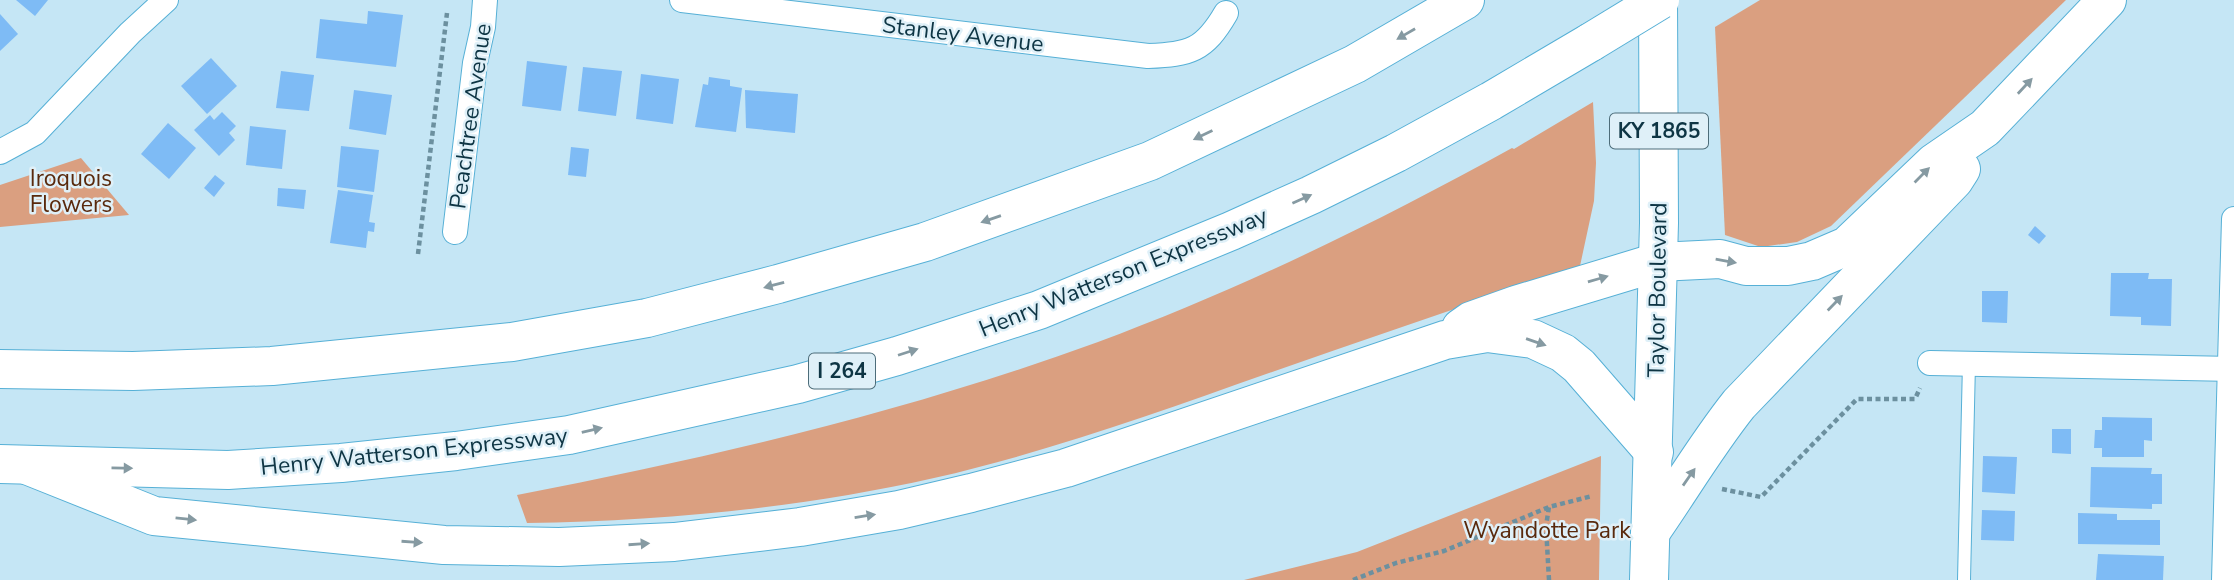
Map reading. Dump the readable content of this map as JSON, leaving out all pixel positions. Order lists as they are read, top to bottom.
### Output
{
  "streets": {
    "main road": [
      "KY 1865",
      "Henry Watterson Expressway",
      "Taylor Boulevard",
      "I 264"
    ],
    "street": ["Stanley Avenue", "Peachtree Avenue"]
  },
  "crossings": [
    ["Henry Watterson Expressway", "Taylor Boulevard"]
  ],
  "parks": ["Iroquois Flowers", "Wyandotte Park"]
}
